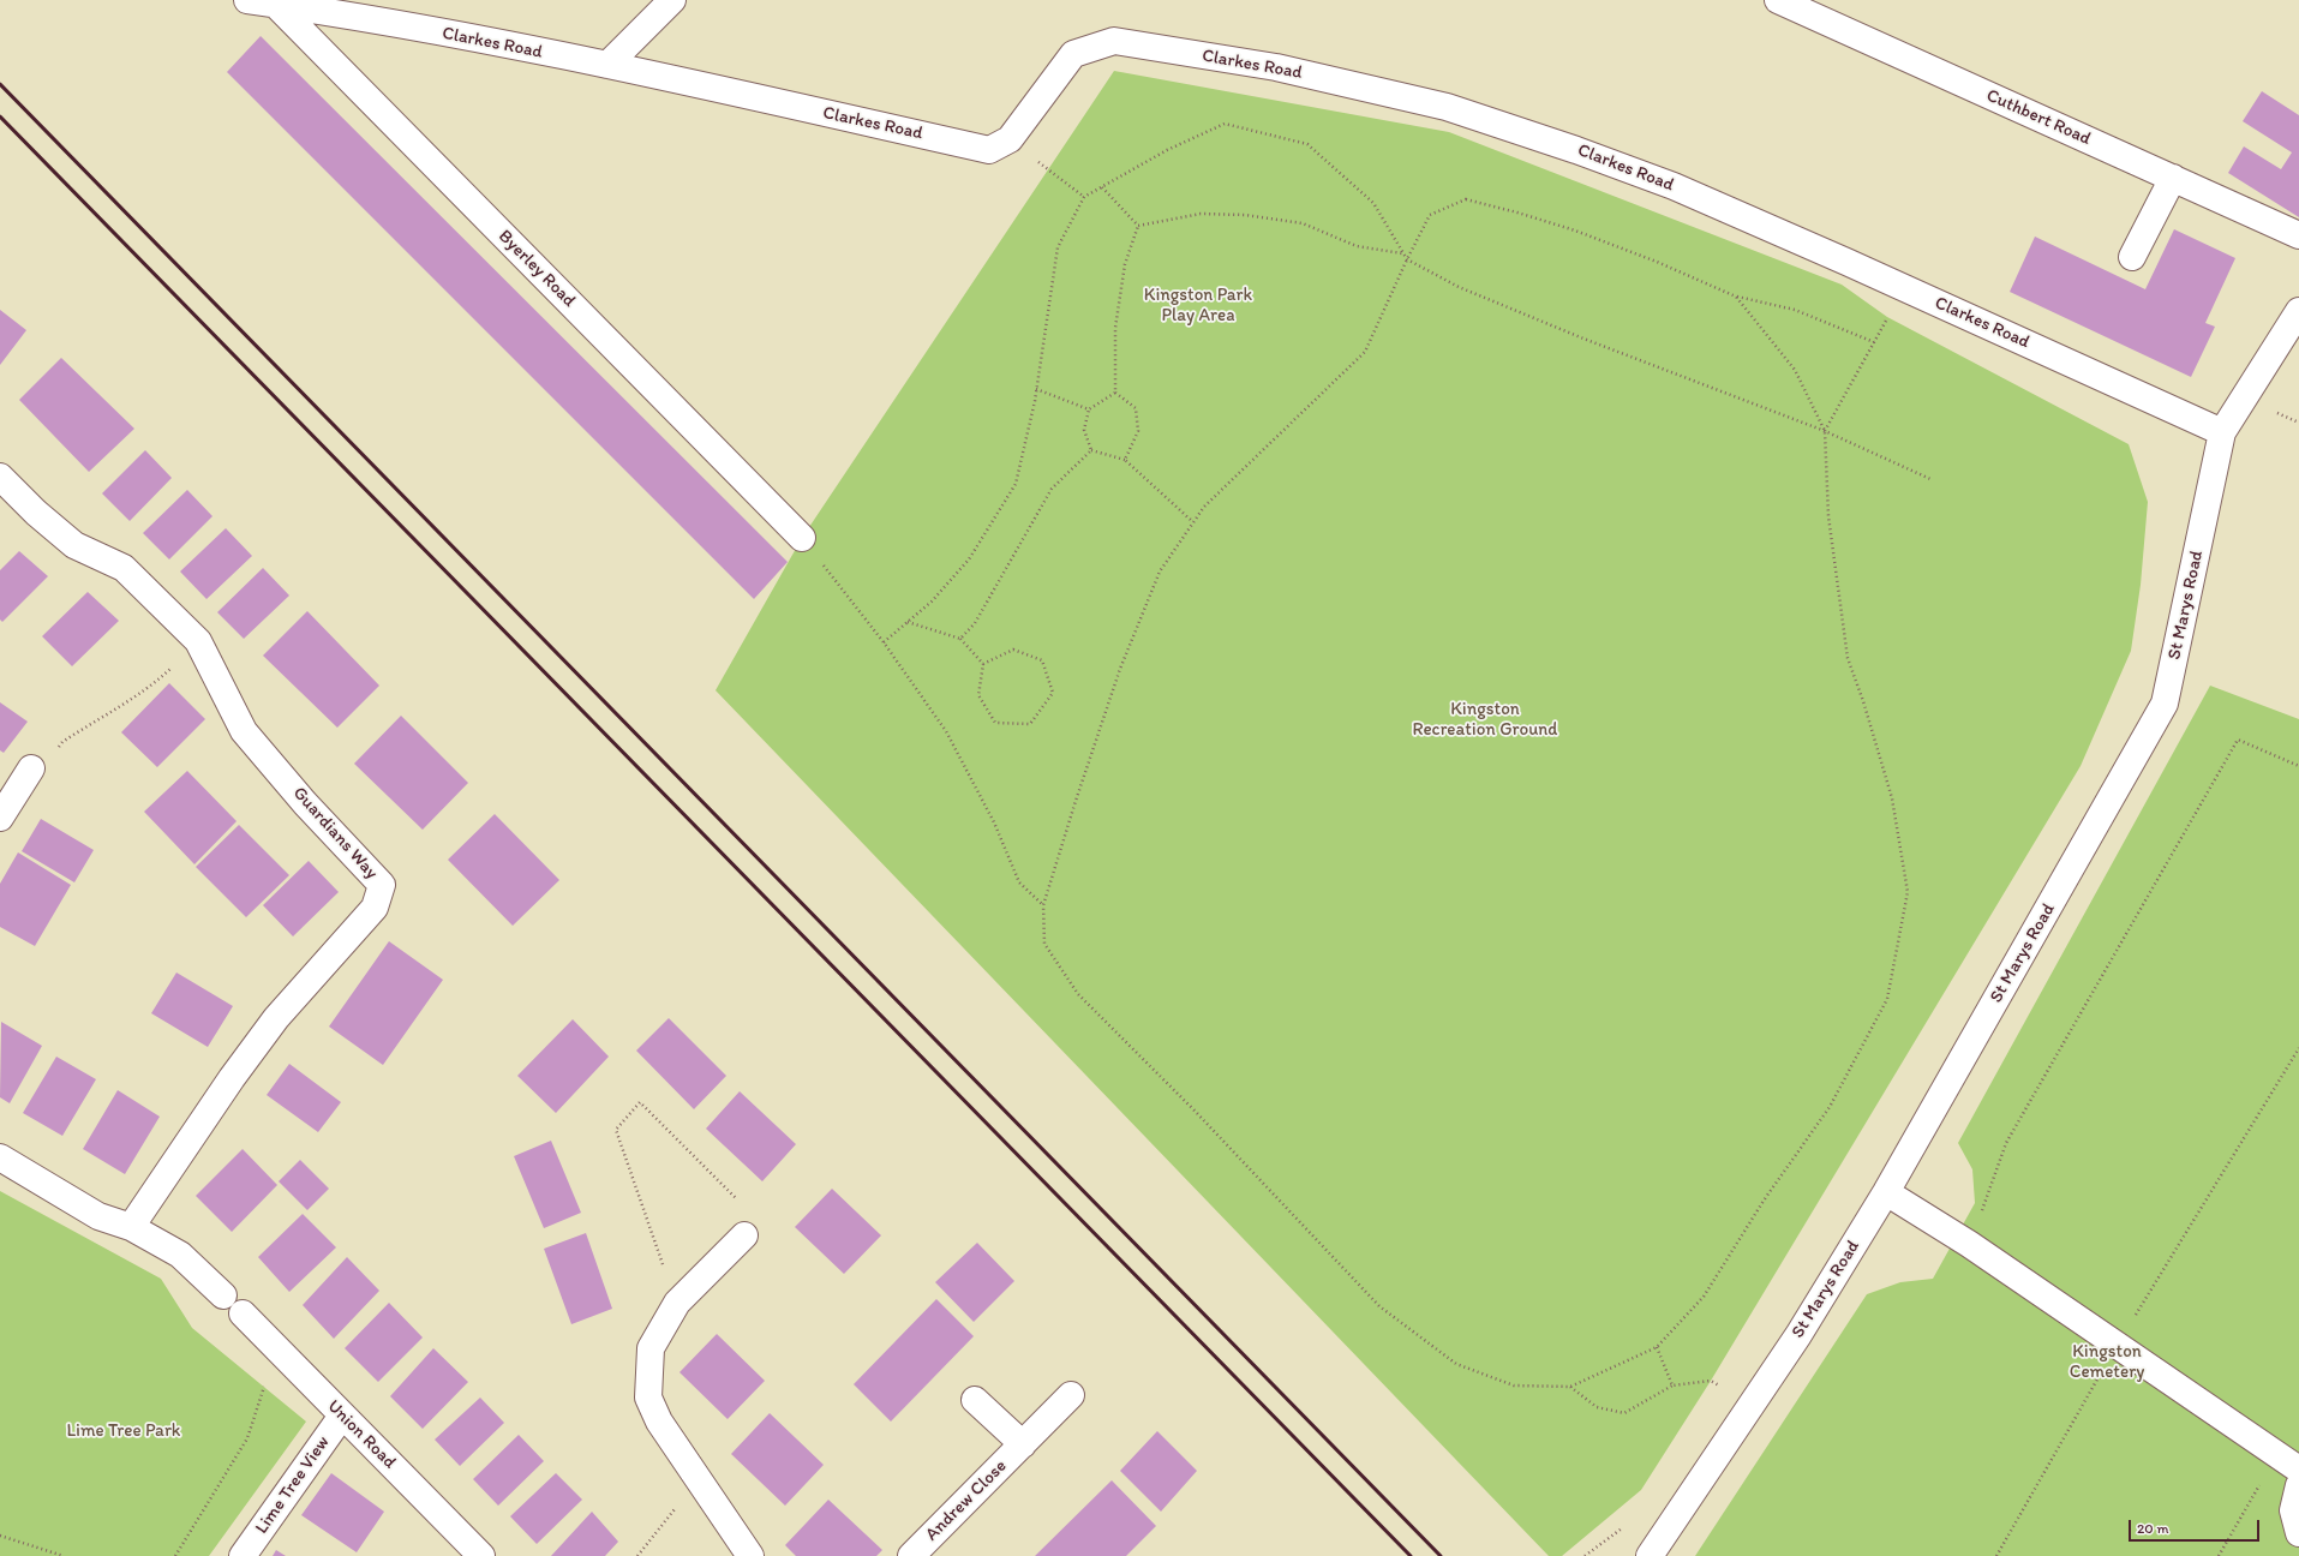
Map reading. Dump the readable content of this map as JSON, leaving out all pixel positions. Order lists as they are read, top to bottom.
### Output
{
  "streets": {
    "street": [
      "Clarkes Road",
      "Cuthbert Road",
      "Byerley Road",
      "St Marys Road",
      "Guardians Way",
      "Union Road",
      "Lime Tree View",
      "Andrew Close"
    ]
  },
  "crossings": [
    ["Clarkes Road", "Byerley Road"],
    ["Clarkes Road", "St Marys Road"],
    ["Union Road", "Lime Tree View"]
  ],
  "parks": [
    "Kingston Park Play Area",
    "Kingston Recreation Ground",
    "Kingston Cemetery",
    "Lime Tree Park"
  ],
  "scale_bar": "20 m"
}
